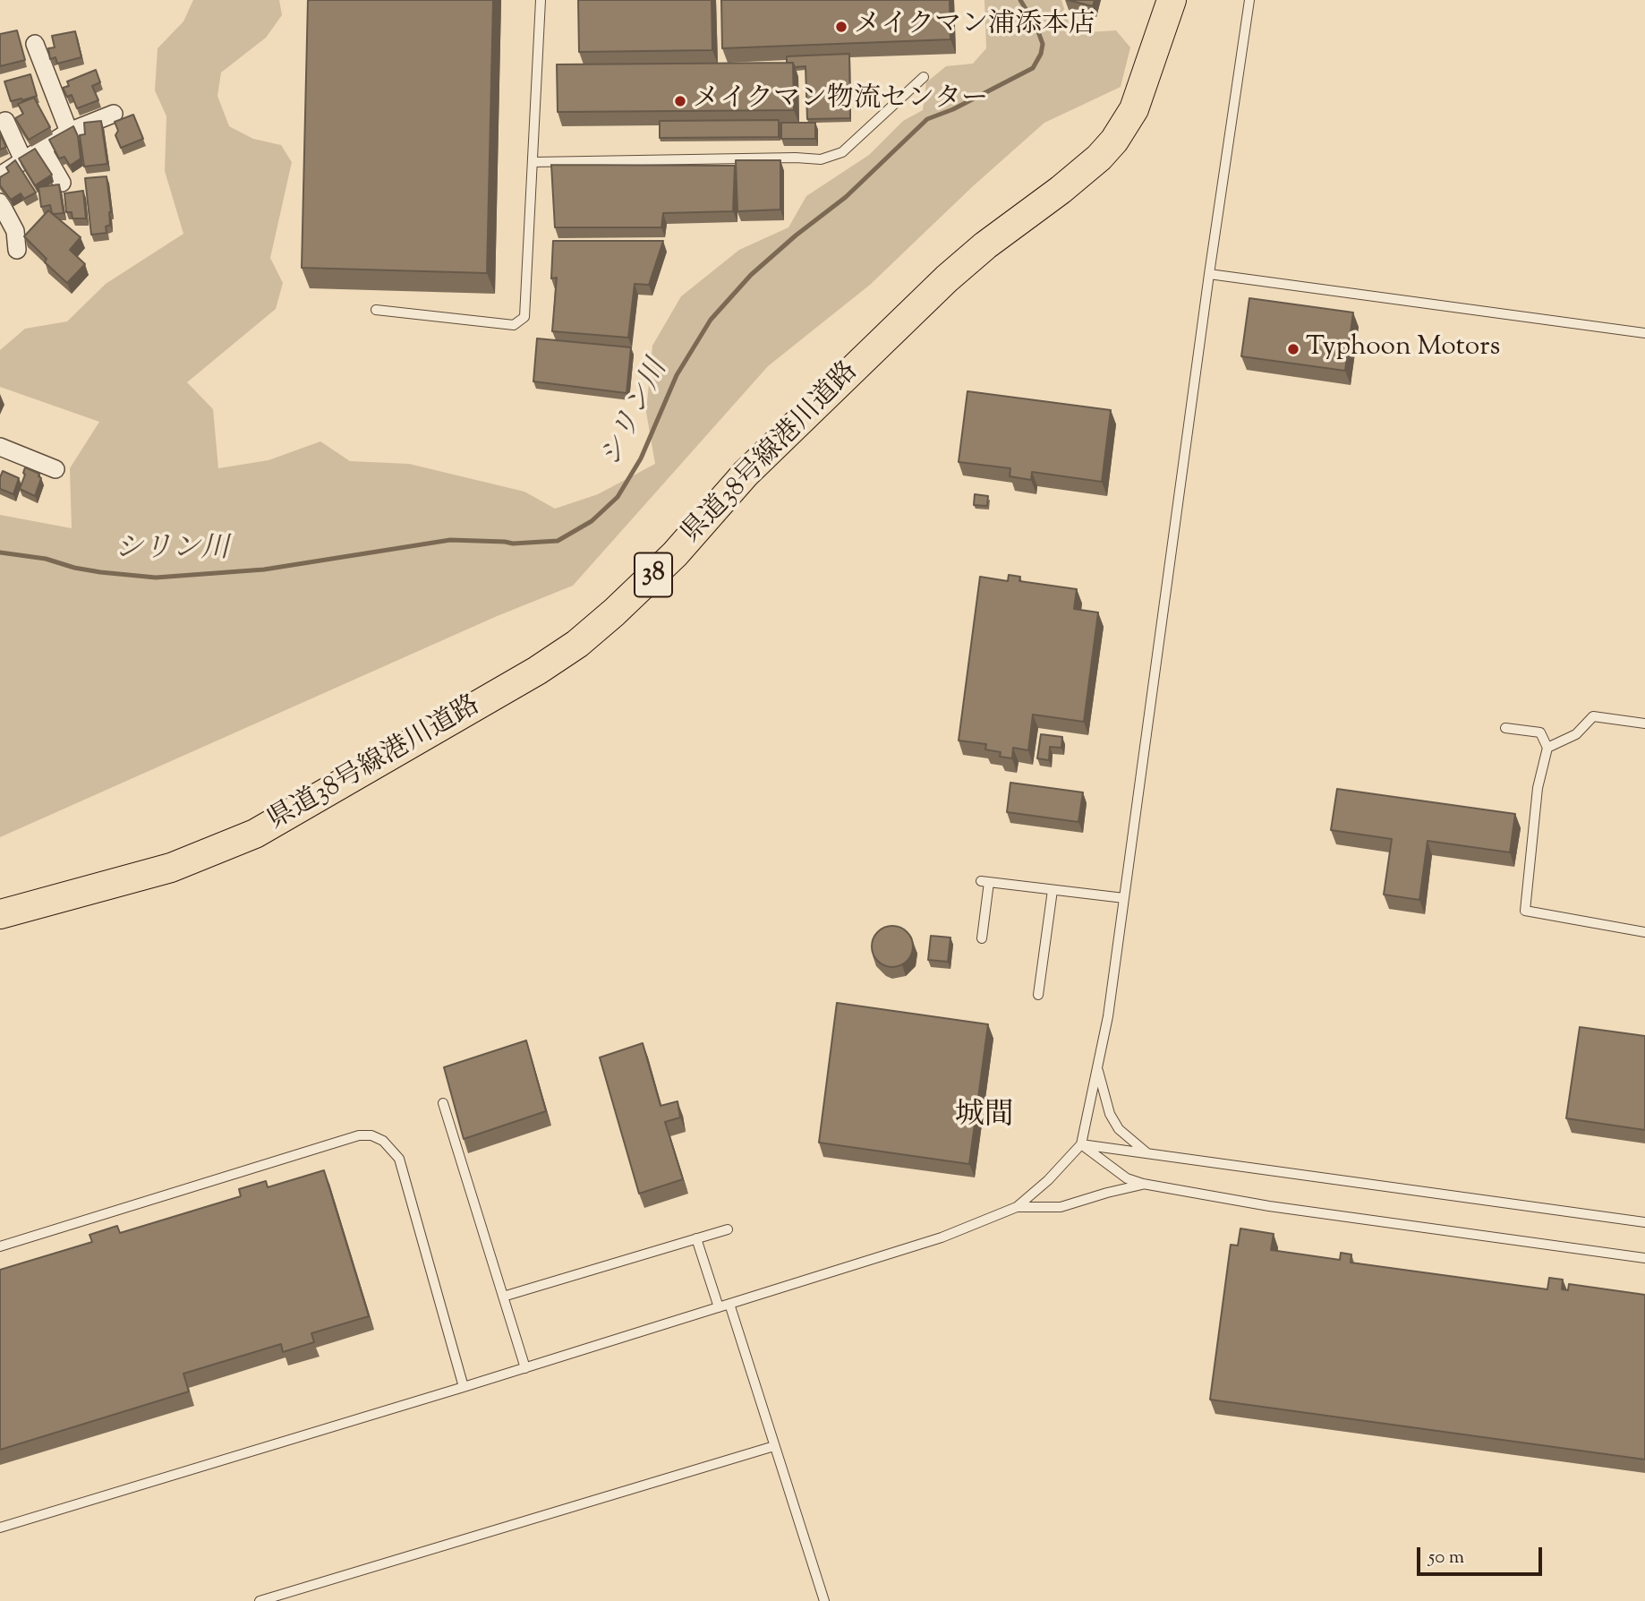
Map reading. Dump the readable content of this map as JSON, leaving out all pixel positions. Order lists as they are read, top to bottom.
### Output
{
  "streets": {
    "main road": ["県道38号線港川道路", "38"]
  },
  "districts": ["城間"],
  "water": ["シリン川"],
  "places": ["メイクマン浦添本店", "メイクマン物流センター", "Typhoon Motors"],
  "scale_bar": "50 m"
}
